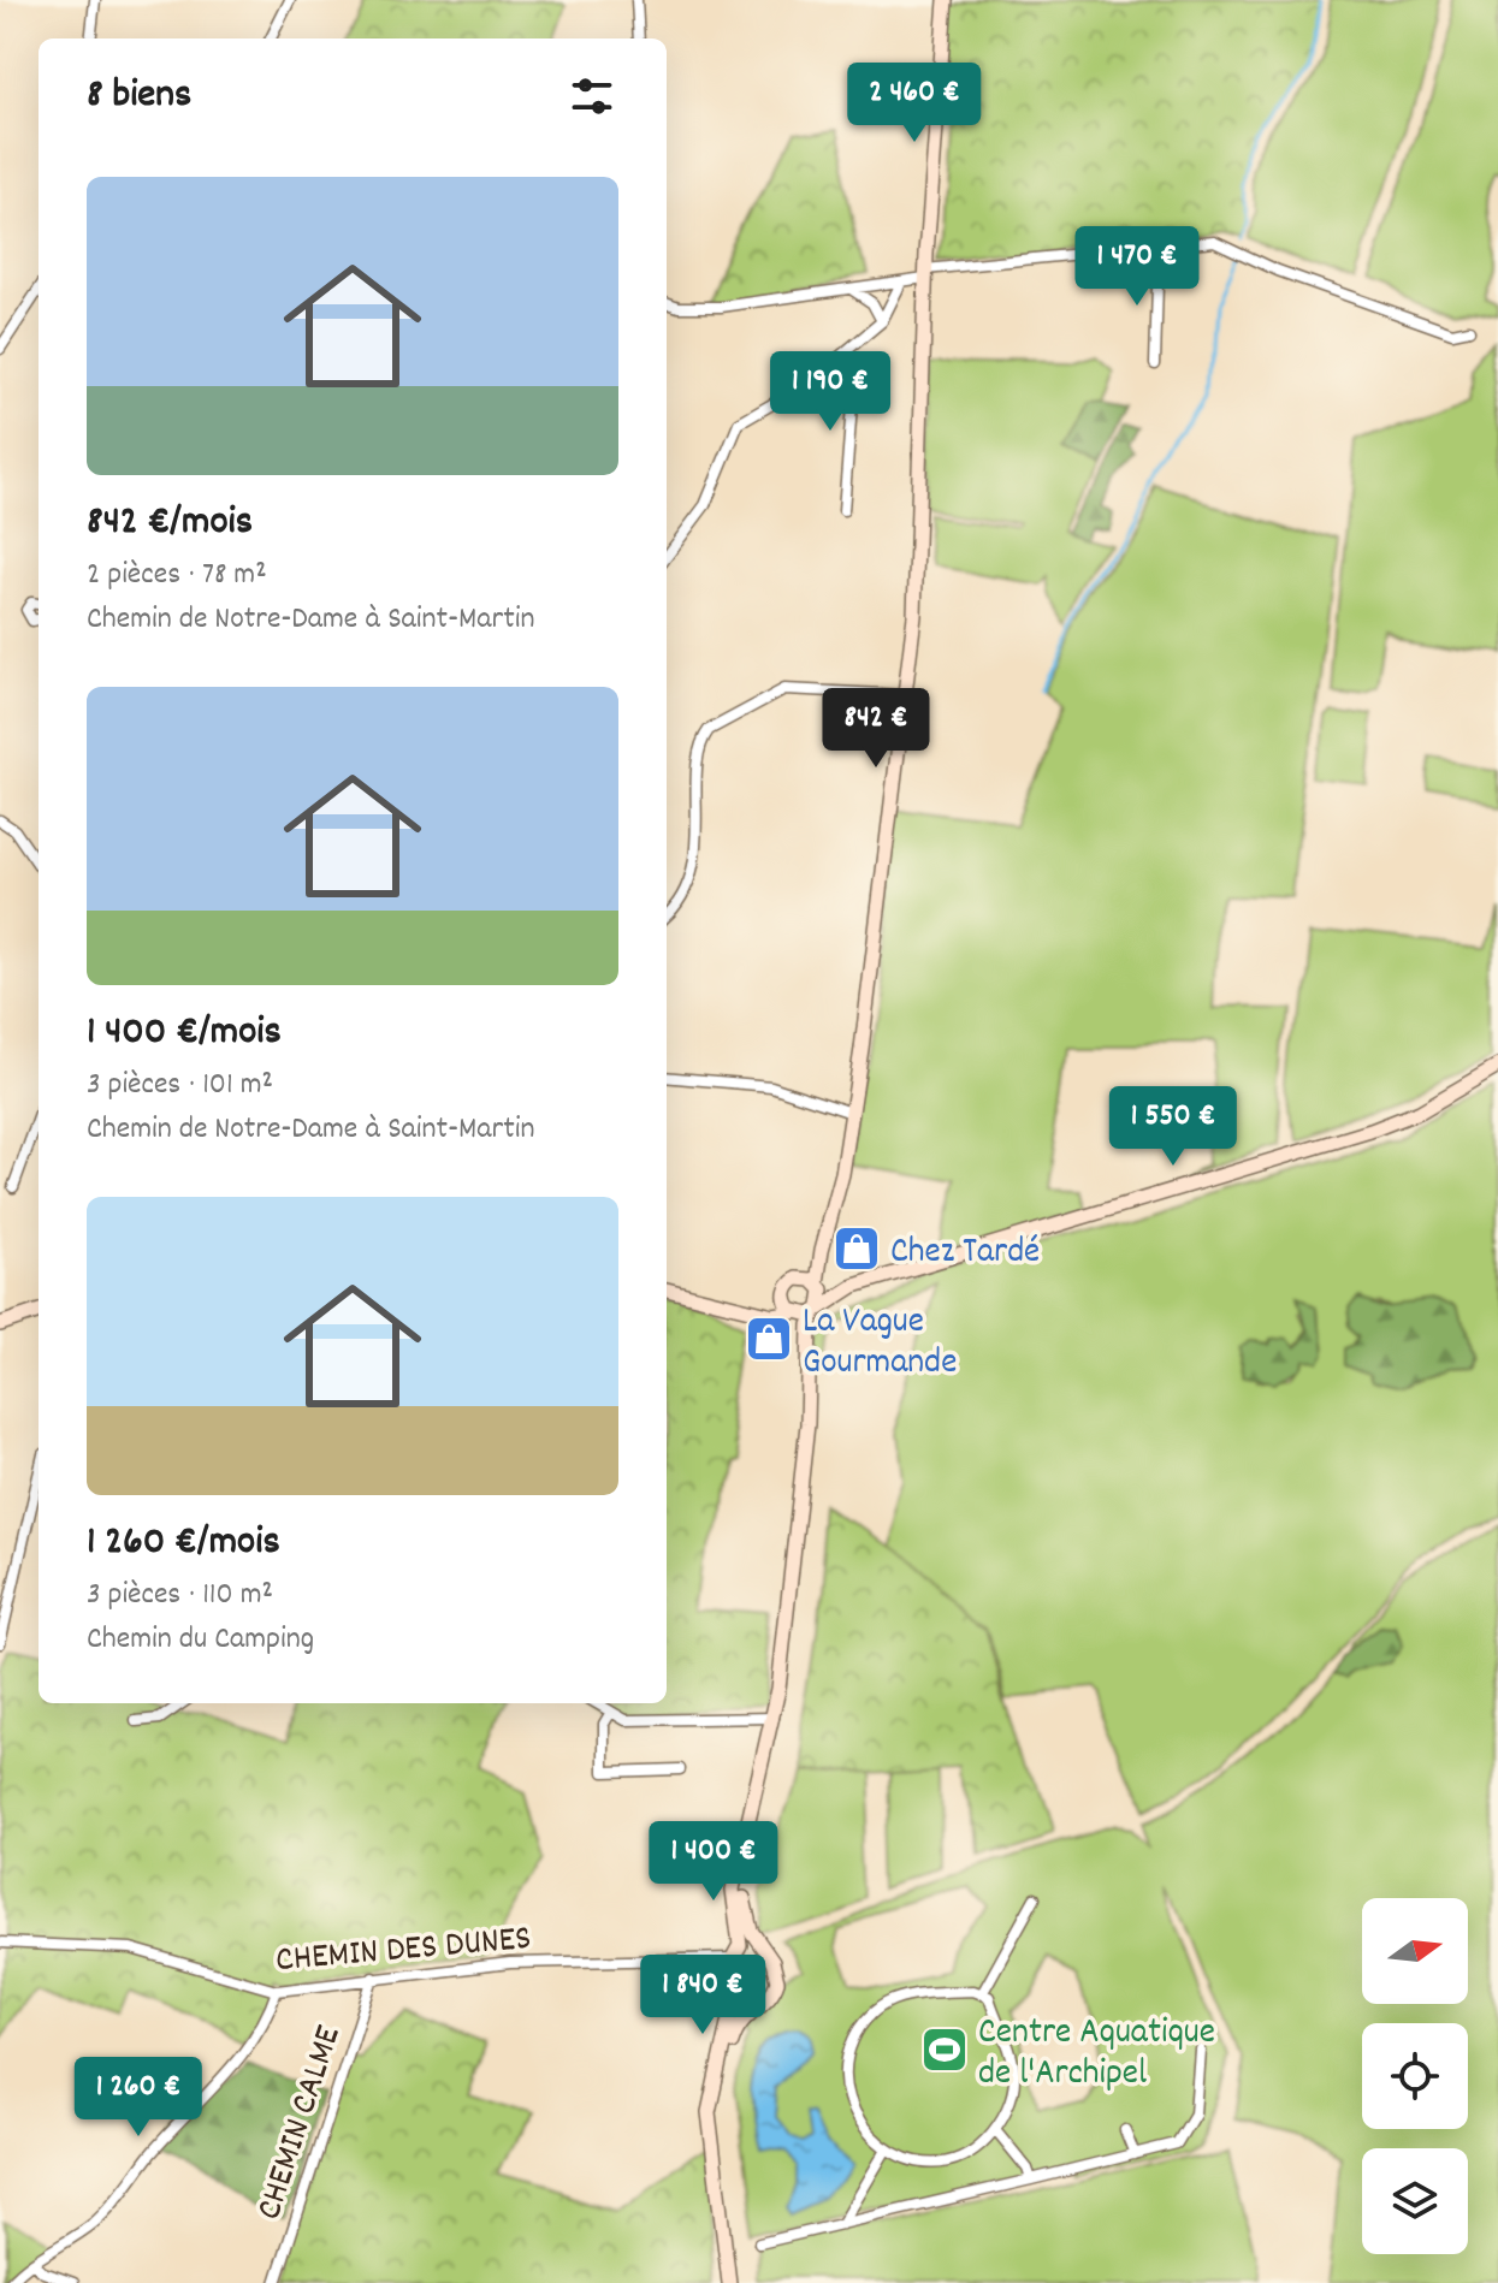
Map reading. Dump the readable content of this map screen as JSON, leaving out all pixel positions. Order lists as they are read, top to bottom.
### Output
{
  "streets": {
    "street": ["CHEMIN DES DUNES", "CHEMIN CALME"]
  },
  "crossings": [
    ["CHEMIN DES DUNES", "CHEMIN CALME"]
  ],
  "places": {
    "shop": ["Chez Tardé", "La Vague Gourmande"],
    "sports": ["Centre Aquatique de l'Archipel"]
  },
  "north": "right",
  "page": {
    "heading": "8 biens",
    "price": [
      "2 460 €",
      "1 470 €",
      "1 190 €",
      "842 €",
      "1 550 €",
      "1 400 €",
      "1 840 €",
      "1 260 €"
    ],
    "list": [
      {
        "name": "842 €/mois",
        "note": "2 pièces · 78 m² · Chemin de Notre-Dame à Saint-Martin"
      },
      {
        "name": "1 400 €/mois",
        "note": "3 pièces · 101 m² · Chemin de Notre-Dame à Saint-Martin"
      },
      {
        "name": "1 260 €/mois",
        "note": "3 pièces · 110 m² · Chemin du Camping"
      }
    ]
  }
}
